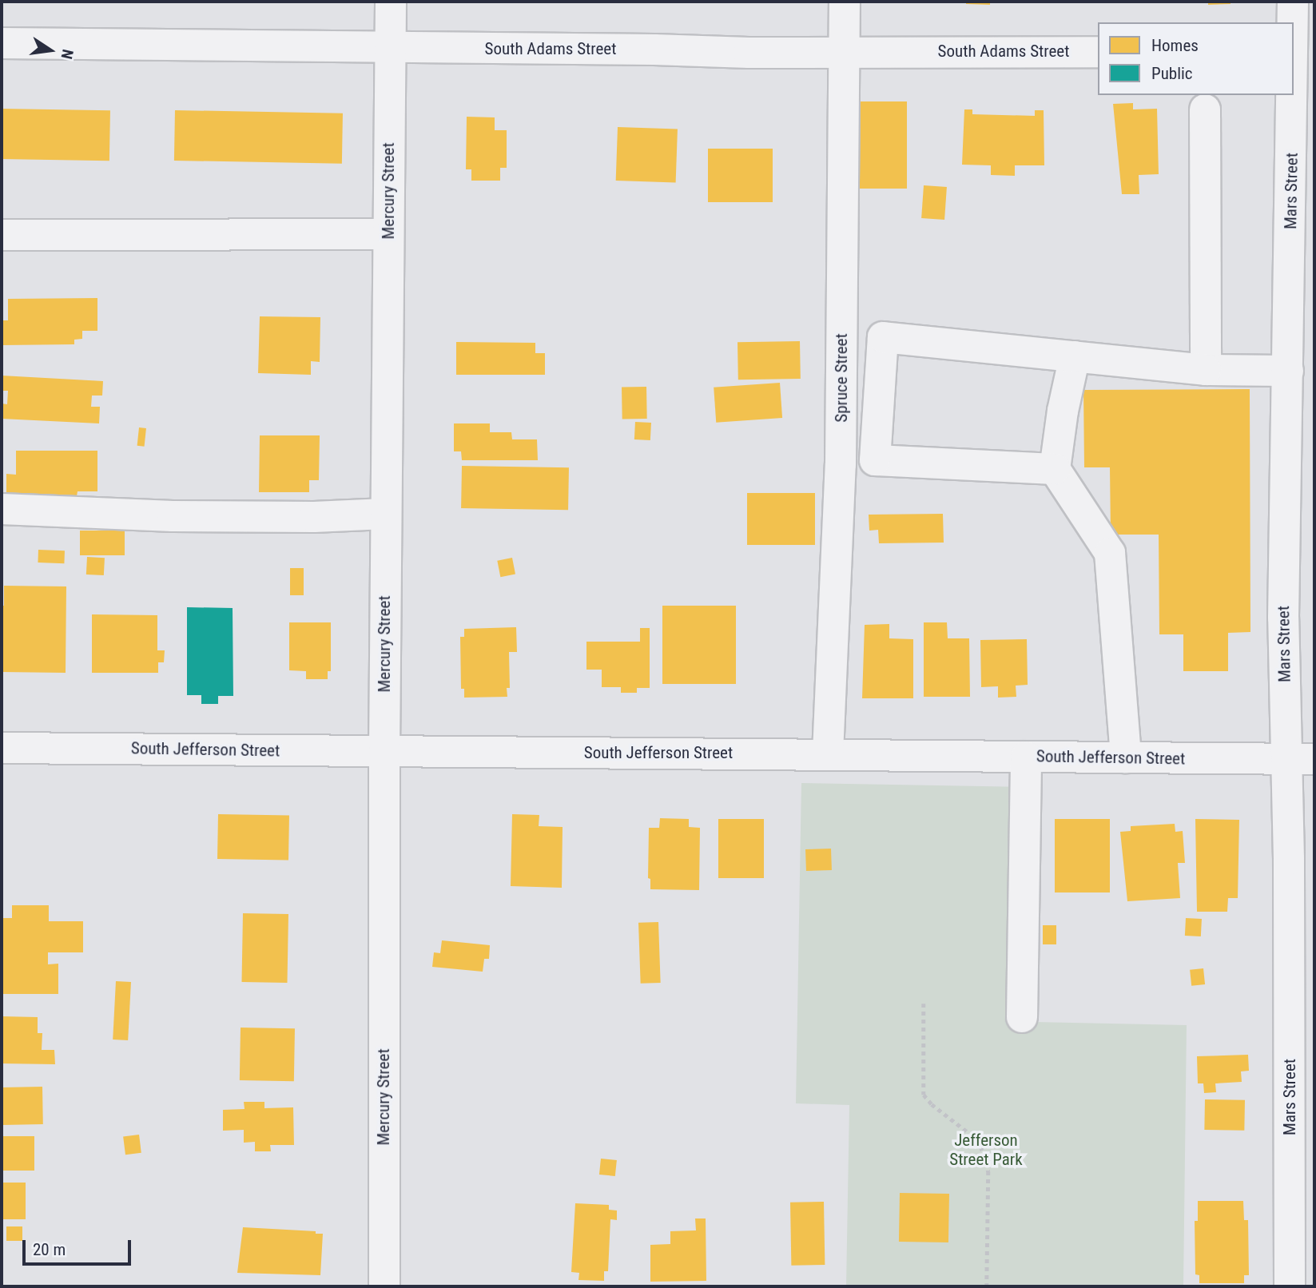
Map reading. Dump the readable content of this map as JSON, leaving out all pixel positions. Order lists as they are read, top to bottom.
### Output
{
  "streets": {
    "street": [
      "South Adams Street",
      "Mercury Street",
      "Mars Street",
      "Spruce Street",
      "South Jefferson Street"
    ]
  },
  "crossings": [
    ["South Adams Street", "Mercury Street"],
    ["South Adams Street", "Spruce Street"],
    ["Mercury Street", "South Jefferson Street"],
    ["Mars Street", "South Jefferson Street"],
    ["Spruce Street", "South Jefferson Street"]
  ],
  "parks": ["Jefferson Street Park"],
  "legend": ["Homes", "Public"],
  "scale_bar": "20 m",
  "north": "right"
}
